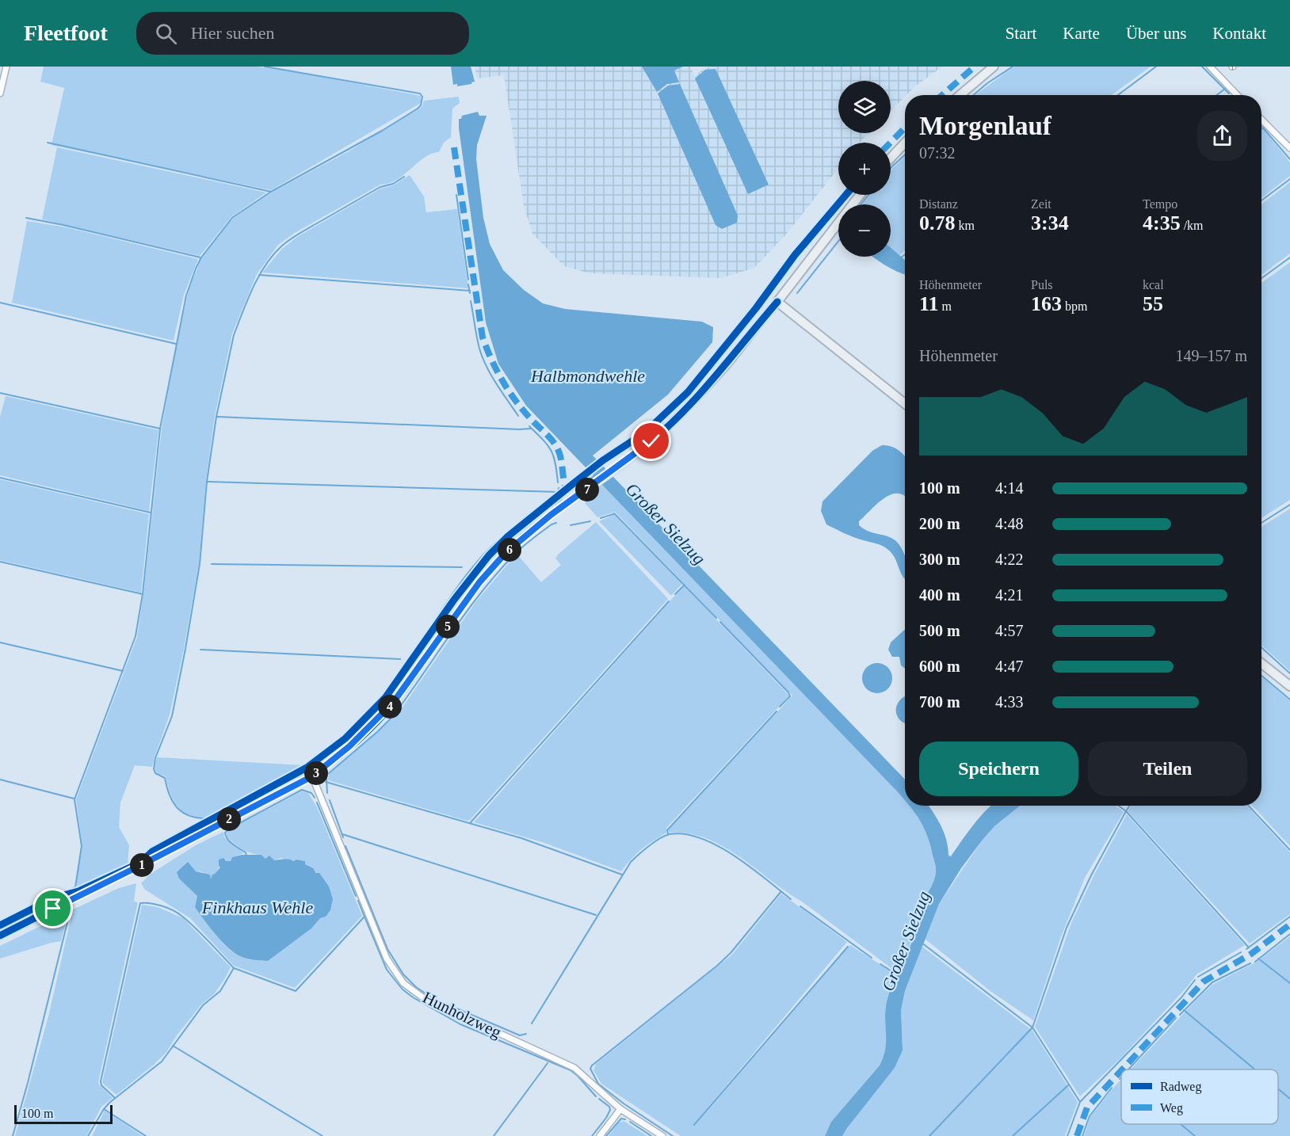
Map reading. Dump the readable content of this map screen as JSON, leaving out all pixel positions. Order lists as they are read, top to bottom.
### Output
{
  "streets": {
    "street": ["Hunholzweg"]
  },
  "water": ["Halbmondwehle", "Großer Sielzug", "Finkhaus Wehle"],
  "legend": ["Radweg", "Weg"],
  "scale_bar": "100 m",
  "page": {
    "header": "Fleetfoot",
    "search": "Hier suchen",
    "nav": [
      "Start",
      "Karte",
      "Über uns",
      "Kontakt"
    ],
    "map_buttons": ["+", "−"],
    "heading": ["Morgenlauf", "07:32"],
    "stats": [
      ["Distanz", "0.78 km"],
      ["Zeit", "3:34"],
      ["Tempo", "4:35 /km"],
      ["Höhenmeter", "11 m"],
      ["Puls", "163 bpm"],
      ["kcal", "55"]
    ],
    "chart": ["Höhenmeter", "149–157 m"],
    "list": [
      {
        "name": "100 m",
        "note": "4:14"
      },
      {
        "name": "200 m",
        "note": "4:48"
      },
      {
        "name": "300 m",
        "note": "4:22"
      },
      {
        "name": "400 m",
        "note": "4:21"
      },
      {
        "name": "500 m",
        "note": "4:57"
      },
      {
        "name": "600 m",
        "note": "4:47"
      },
      {
        "name": "700 m",
        "note": "4:33"
      }
    ],
    "pins": [
      "7",
      "6",
      "5",
      "4",
      "3",
      "2",
      "1"
    ],
    "buttons": ["Speichern", "Teilen"],
    "scale": "100 m"
  }
}
